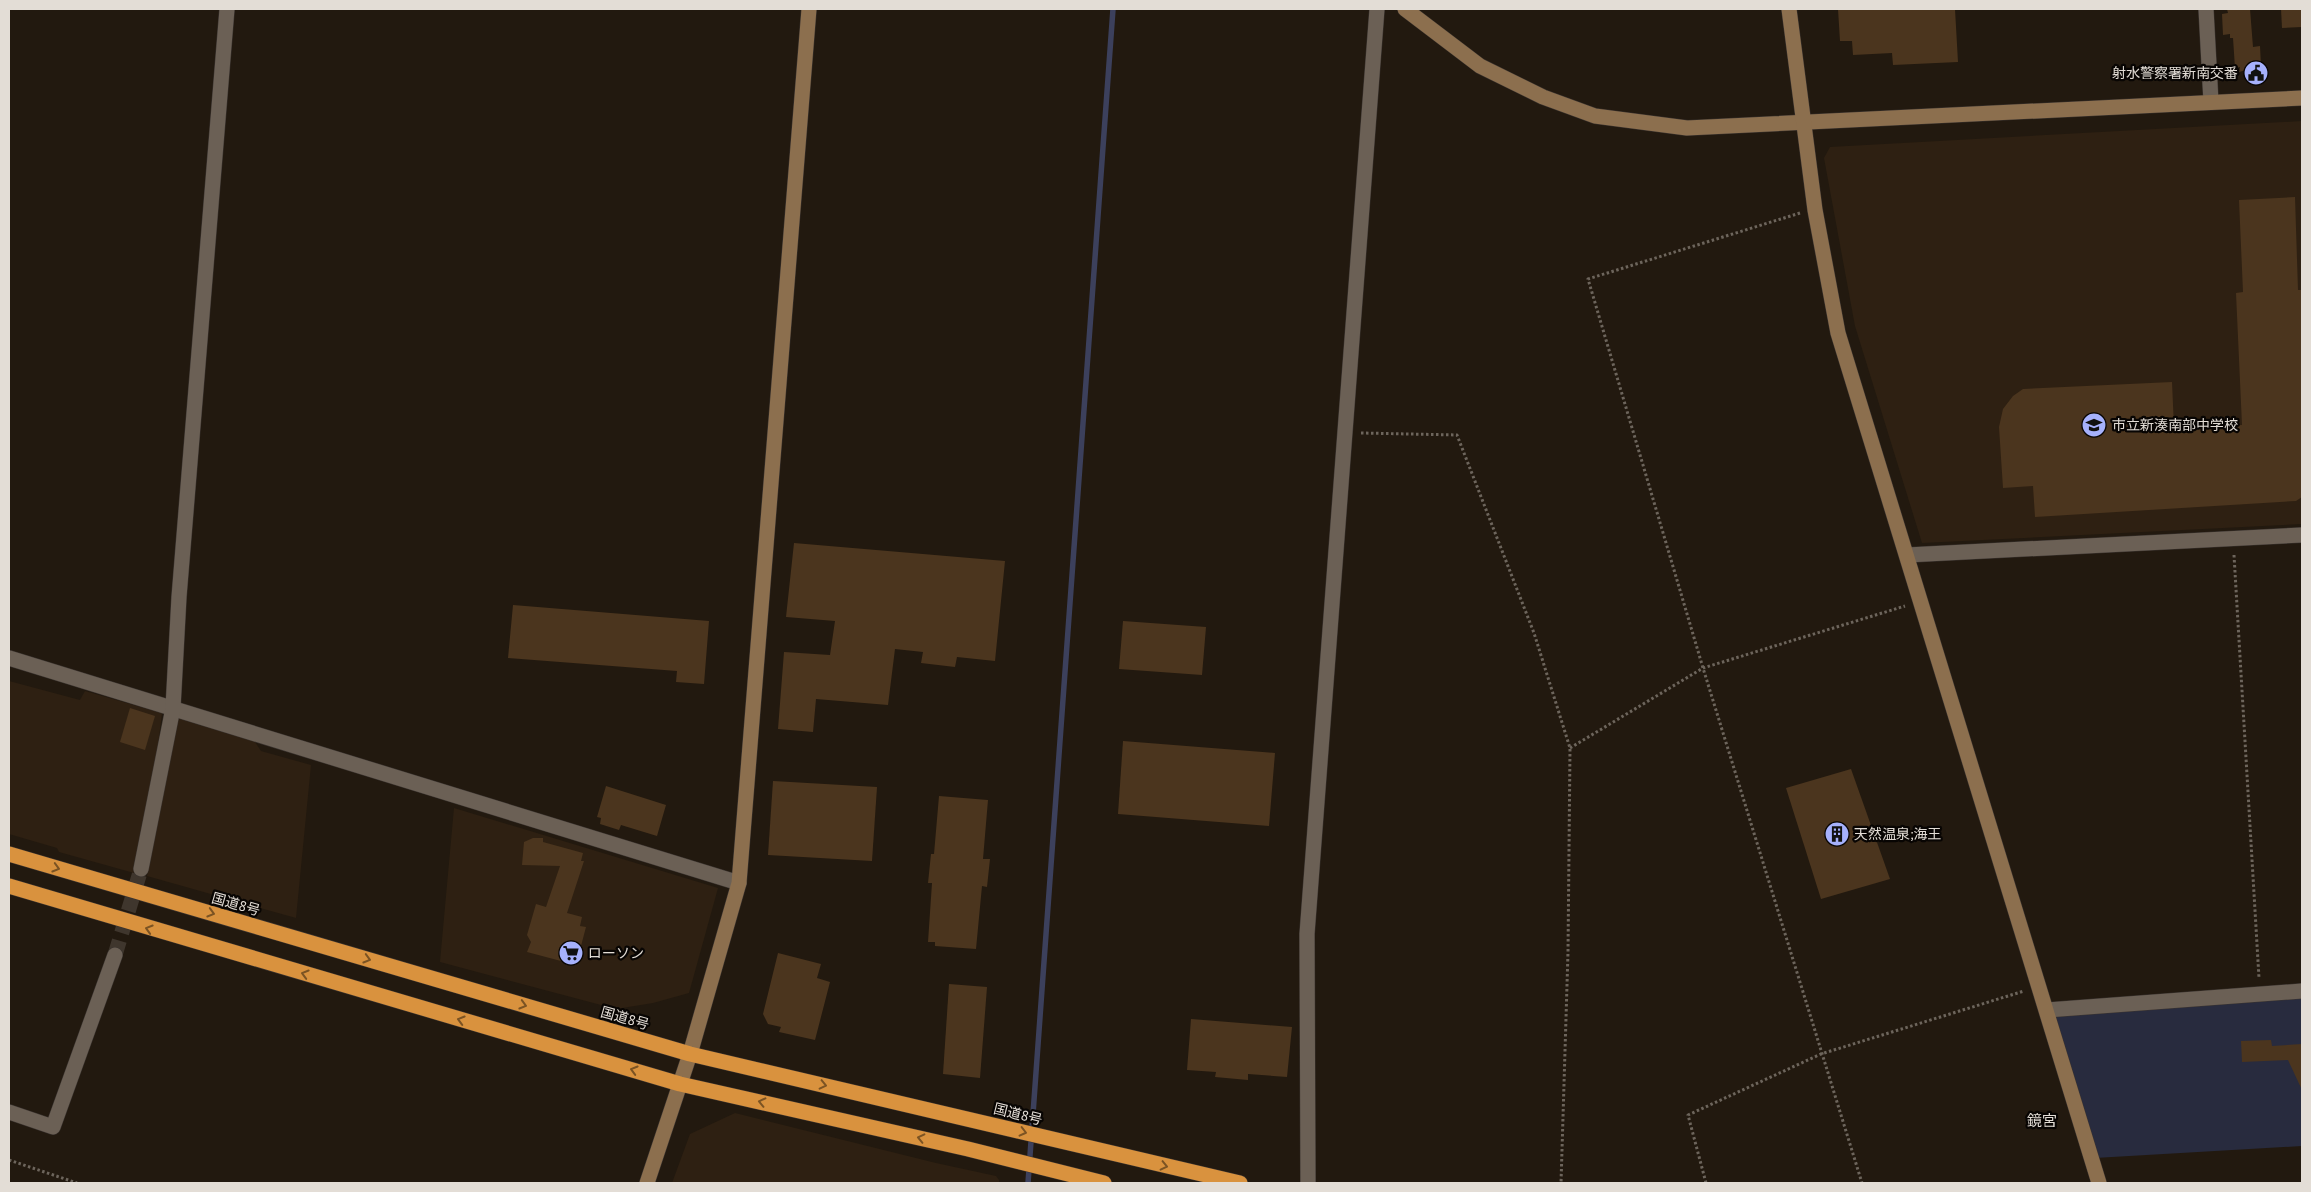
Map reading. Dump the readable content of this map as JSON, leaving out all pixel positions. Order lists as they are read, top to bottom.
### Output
{
  "streets": {
    "highway": ["国道8号"]
  },
  "districts": ["鏡宮"],
  "places": {
    "public building": ["射水警察署新南交番"],
    "school or university": ["市立新湊南部中学校"],
    "building": ["天然温泉;海王"],
    "supermarket": ["ローソン"]
  }
}
